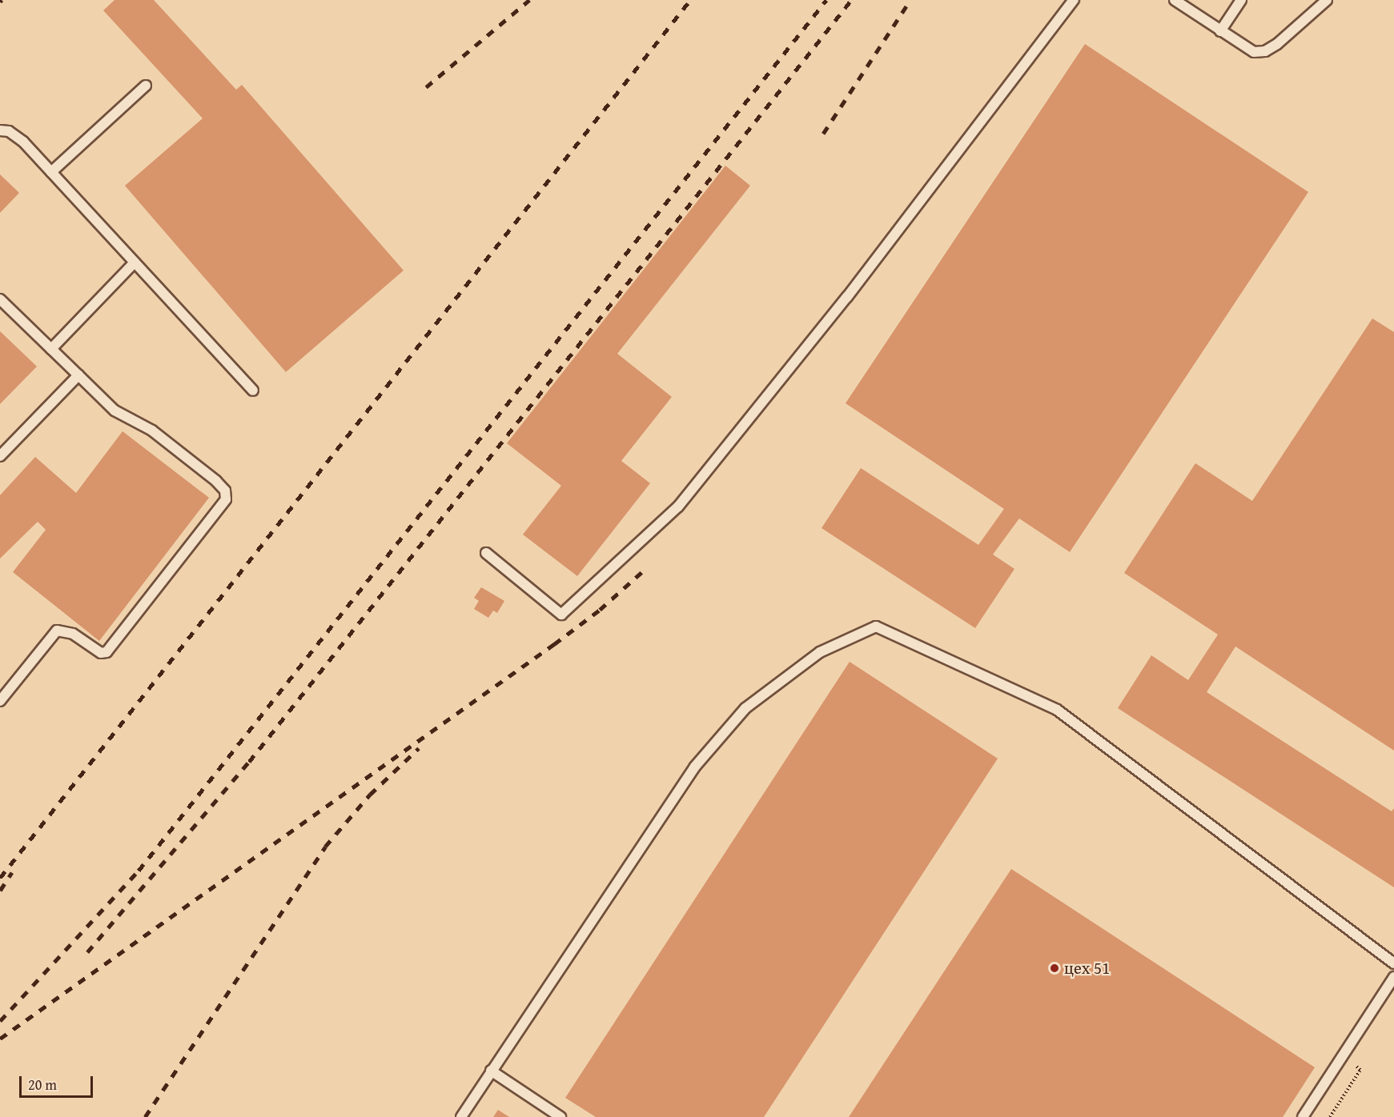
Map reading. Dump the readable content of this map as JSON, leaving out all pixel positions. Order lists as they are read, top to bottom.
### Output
{
  "places": ["цех 51"],
  "scale_bar": "20 m"
}
